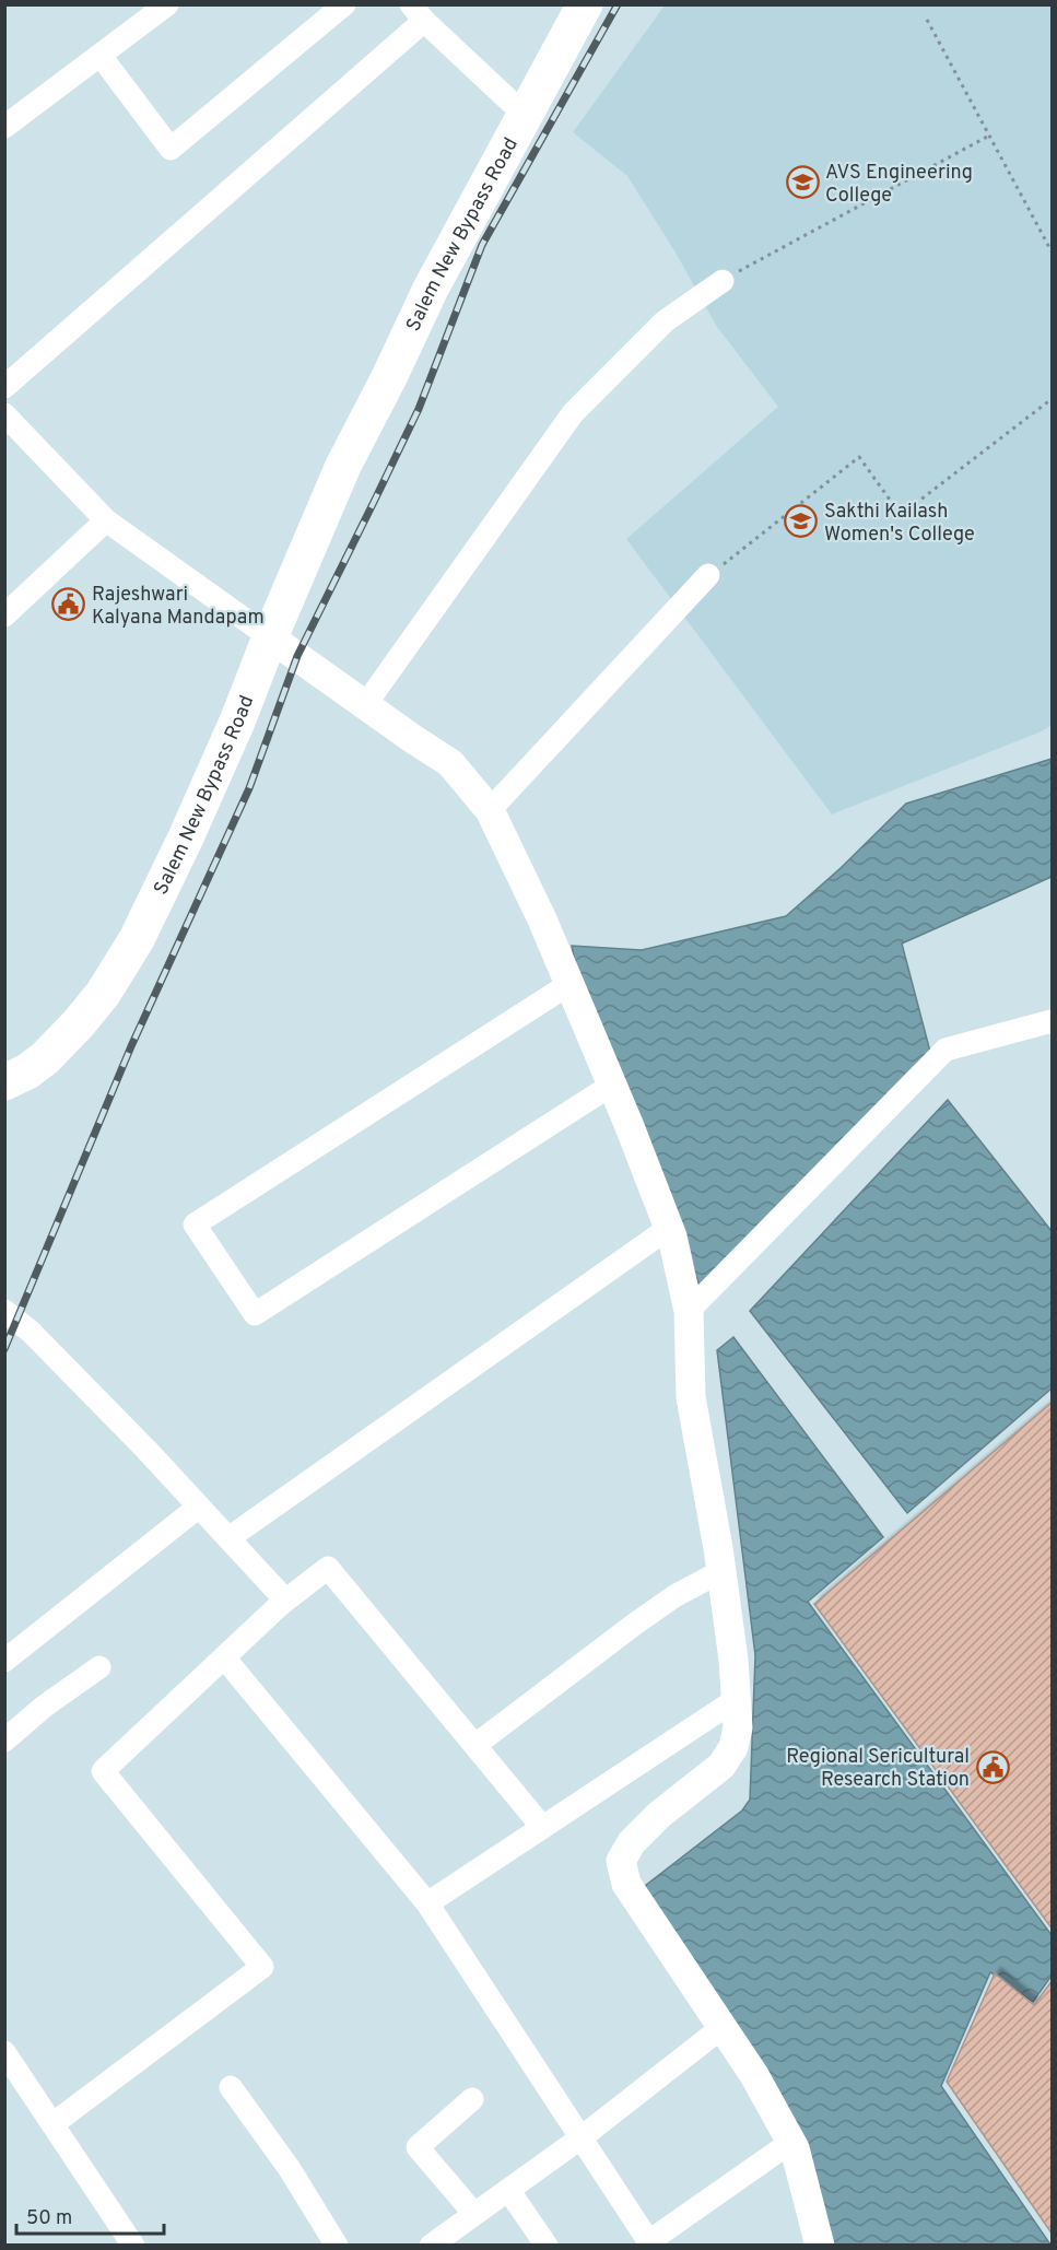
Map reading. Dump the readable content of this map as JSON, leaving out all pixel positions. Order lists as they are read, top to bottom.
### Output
{
  "streets": {
    "main road": ["Salem New Bypass Road"]
  },
  "places": {
    "school or university": ["AVS Engineering College", "Sakthi Kailash Women's College"],
    "public building": ["Rajeshwari Kalyana Mandapam", "Regional Sericultural Research Station"]
  },
  "scale_bar": "50 m"
}
